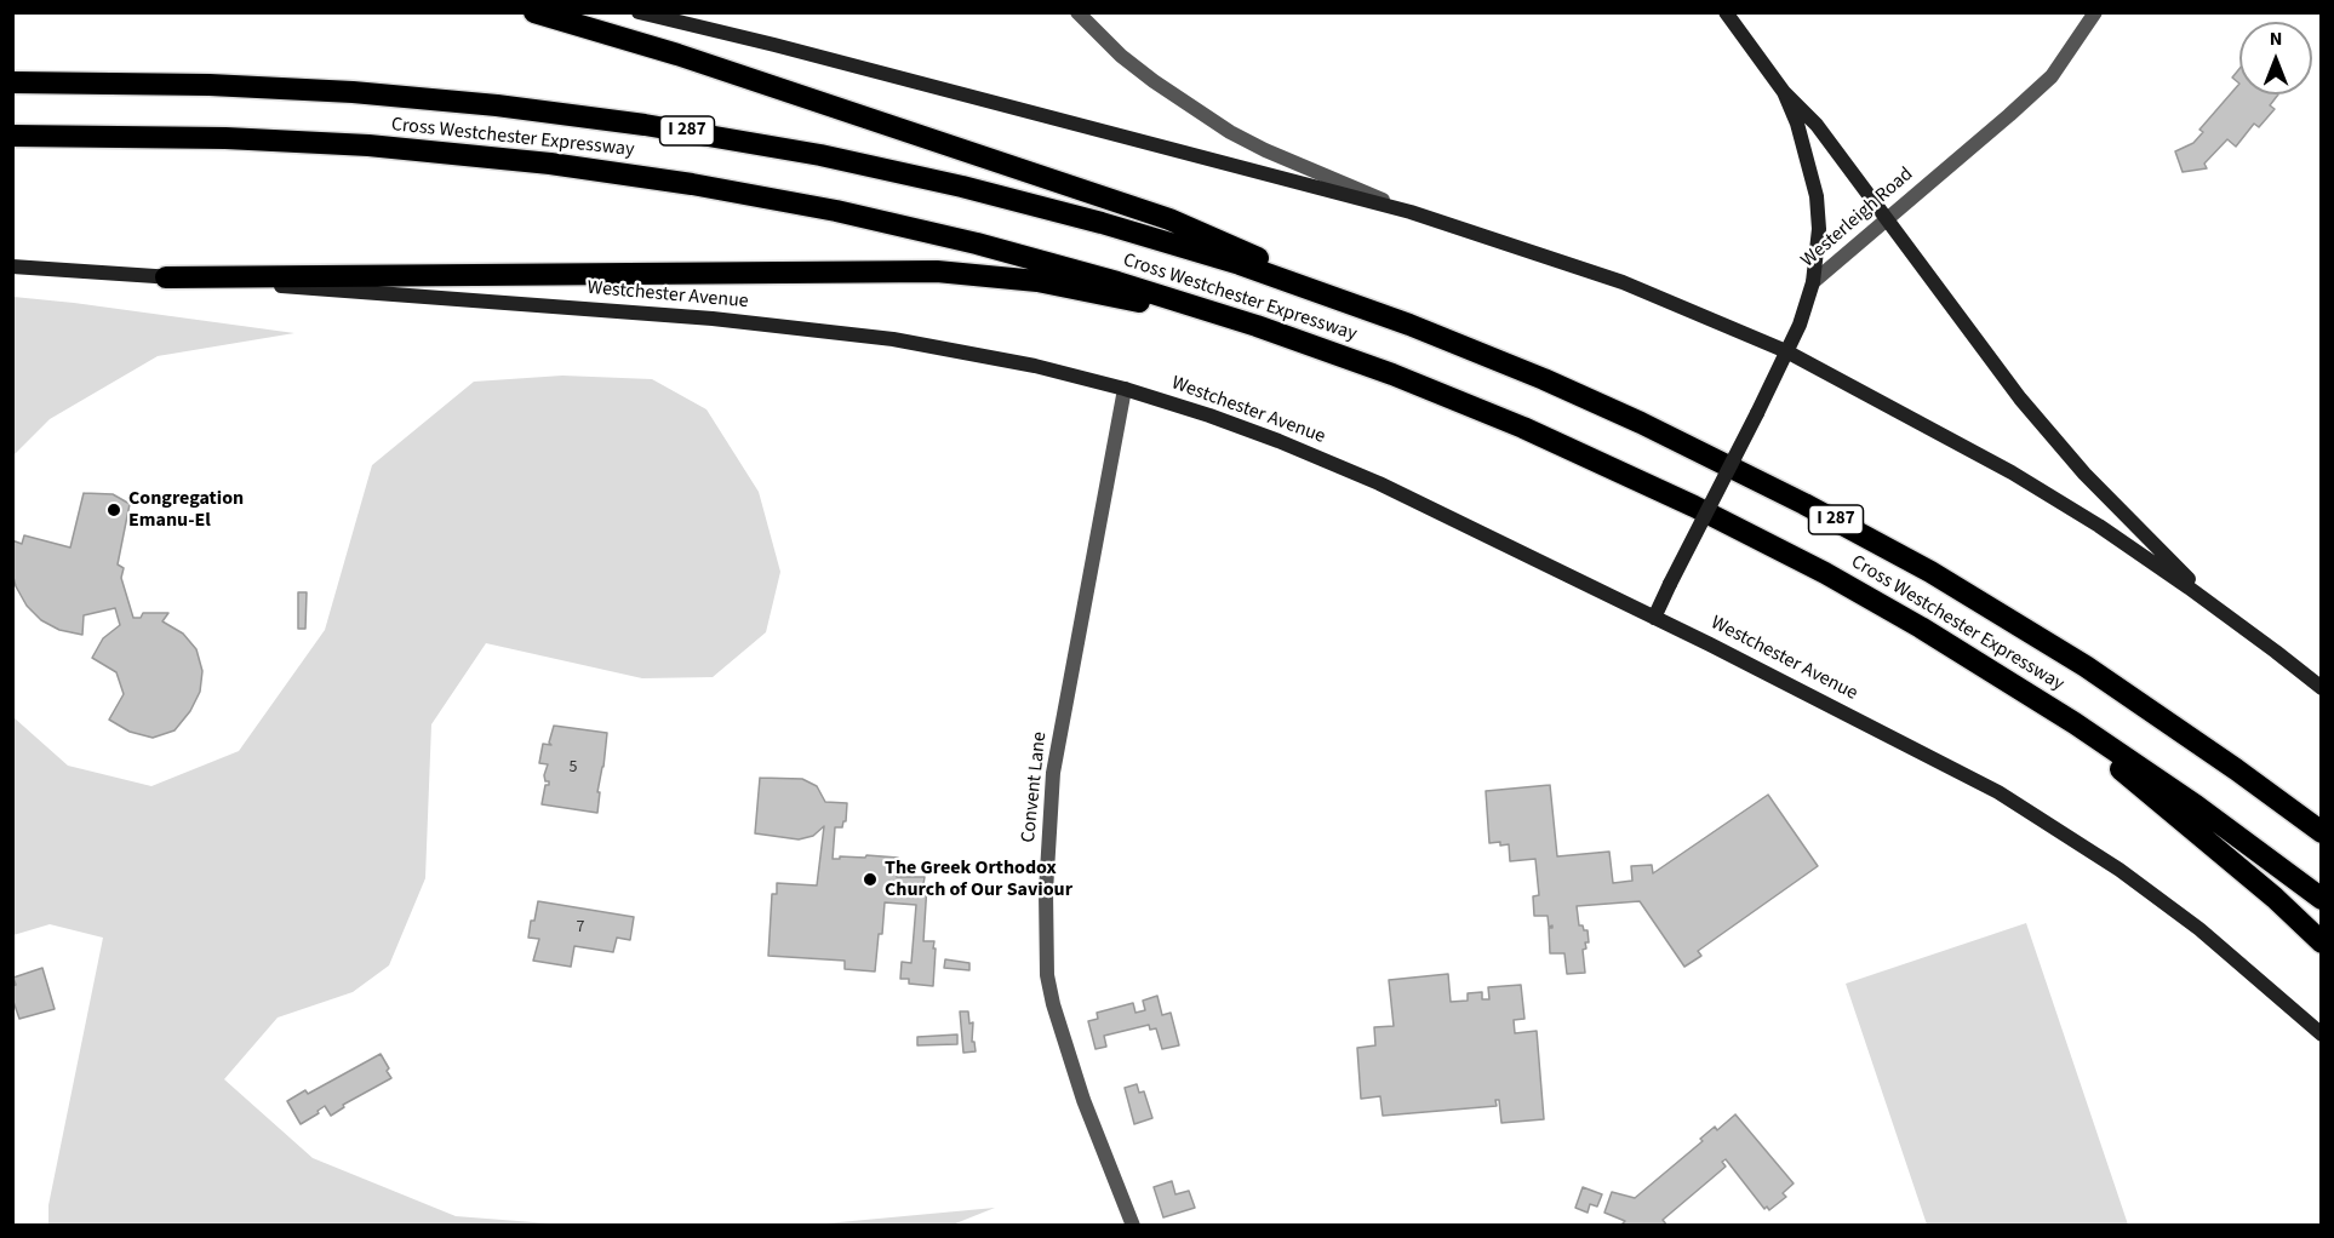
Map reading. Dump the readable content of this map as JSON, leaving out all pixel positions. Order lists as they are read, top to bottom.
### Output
{
  "streets": {
    "highway": ["I 287", "Cross Westchester Expressway"],
    "main road": ["Westerleigh Road", "Westchester Avenue"],
    "street": ["Convent Lane"]
  },
  "crossings": [
    ["Westerleigh Road", "Westchester Avenue"],
    ["Westchester Avenue", "Convent Lane"]
  ],
  "places": ["Congregation Emanu-El", "The Greek Orthodox Church of Our Saviour"],
  "house_numbers": ["5", "7"],
  "north": "top"
}
